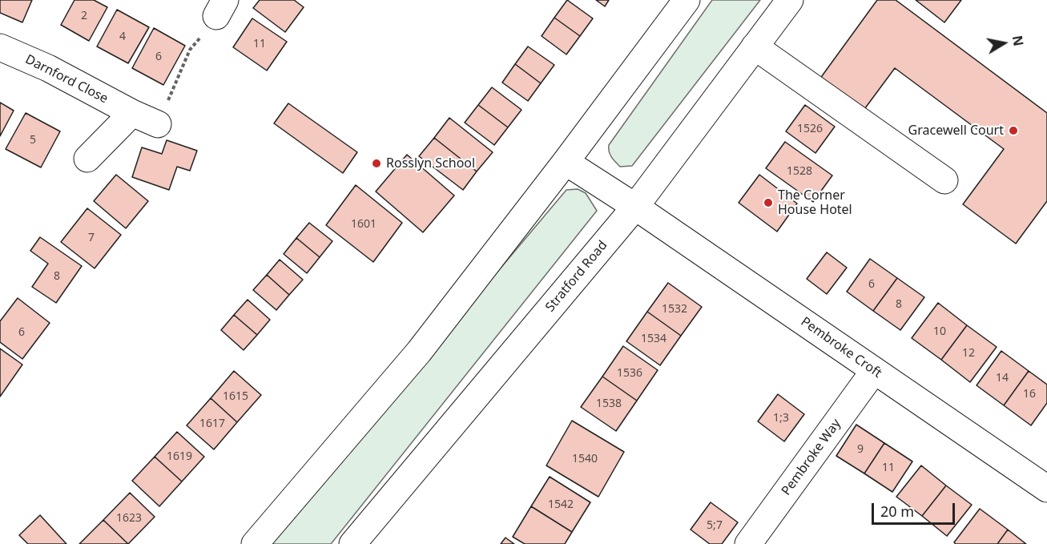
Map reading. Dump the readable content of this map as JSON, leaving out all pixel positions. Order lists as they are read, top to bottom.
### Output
{
  "streets": {
    "main road": [
      "Darnford Close",
      "Stratford Road",
      "Pembroke Croft",
      "Pembroke Way"
    ]
  },
  "crossings": [
    ["Stratford Road", "Pembroke Croft"],
    ["Pembroke Croft", "Pembroke Way"]
  ],
  "places": ["Gracewell Court", "Rosslyn School", "The Corner House Hotel"],
  "house_numbers": [
    "2",
    "4",
    "11",
    "6",
    "1526",
    "5",
    "1528",
    "1601",
    "7",
    "8",
    "6",
    "8",
    "1532",
    "10",
    "6",
    "1534",
    "12",
    "1536",
    "14",
    "16",
    "1615",
    "1538",
    "1;3",
    "1617",
    "9",
    "1619",
    "1540",
    "11",
    "1542",
    "1623",
    "5;7"
  ],
  "scale_bar": "20 m",
  "north": "right"
}
